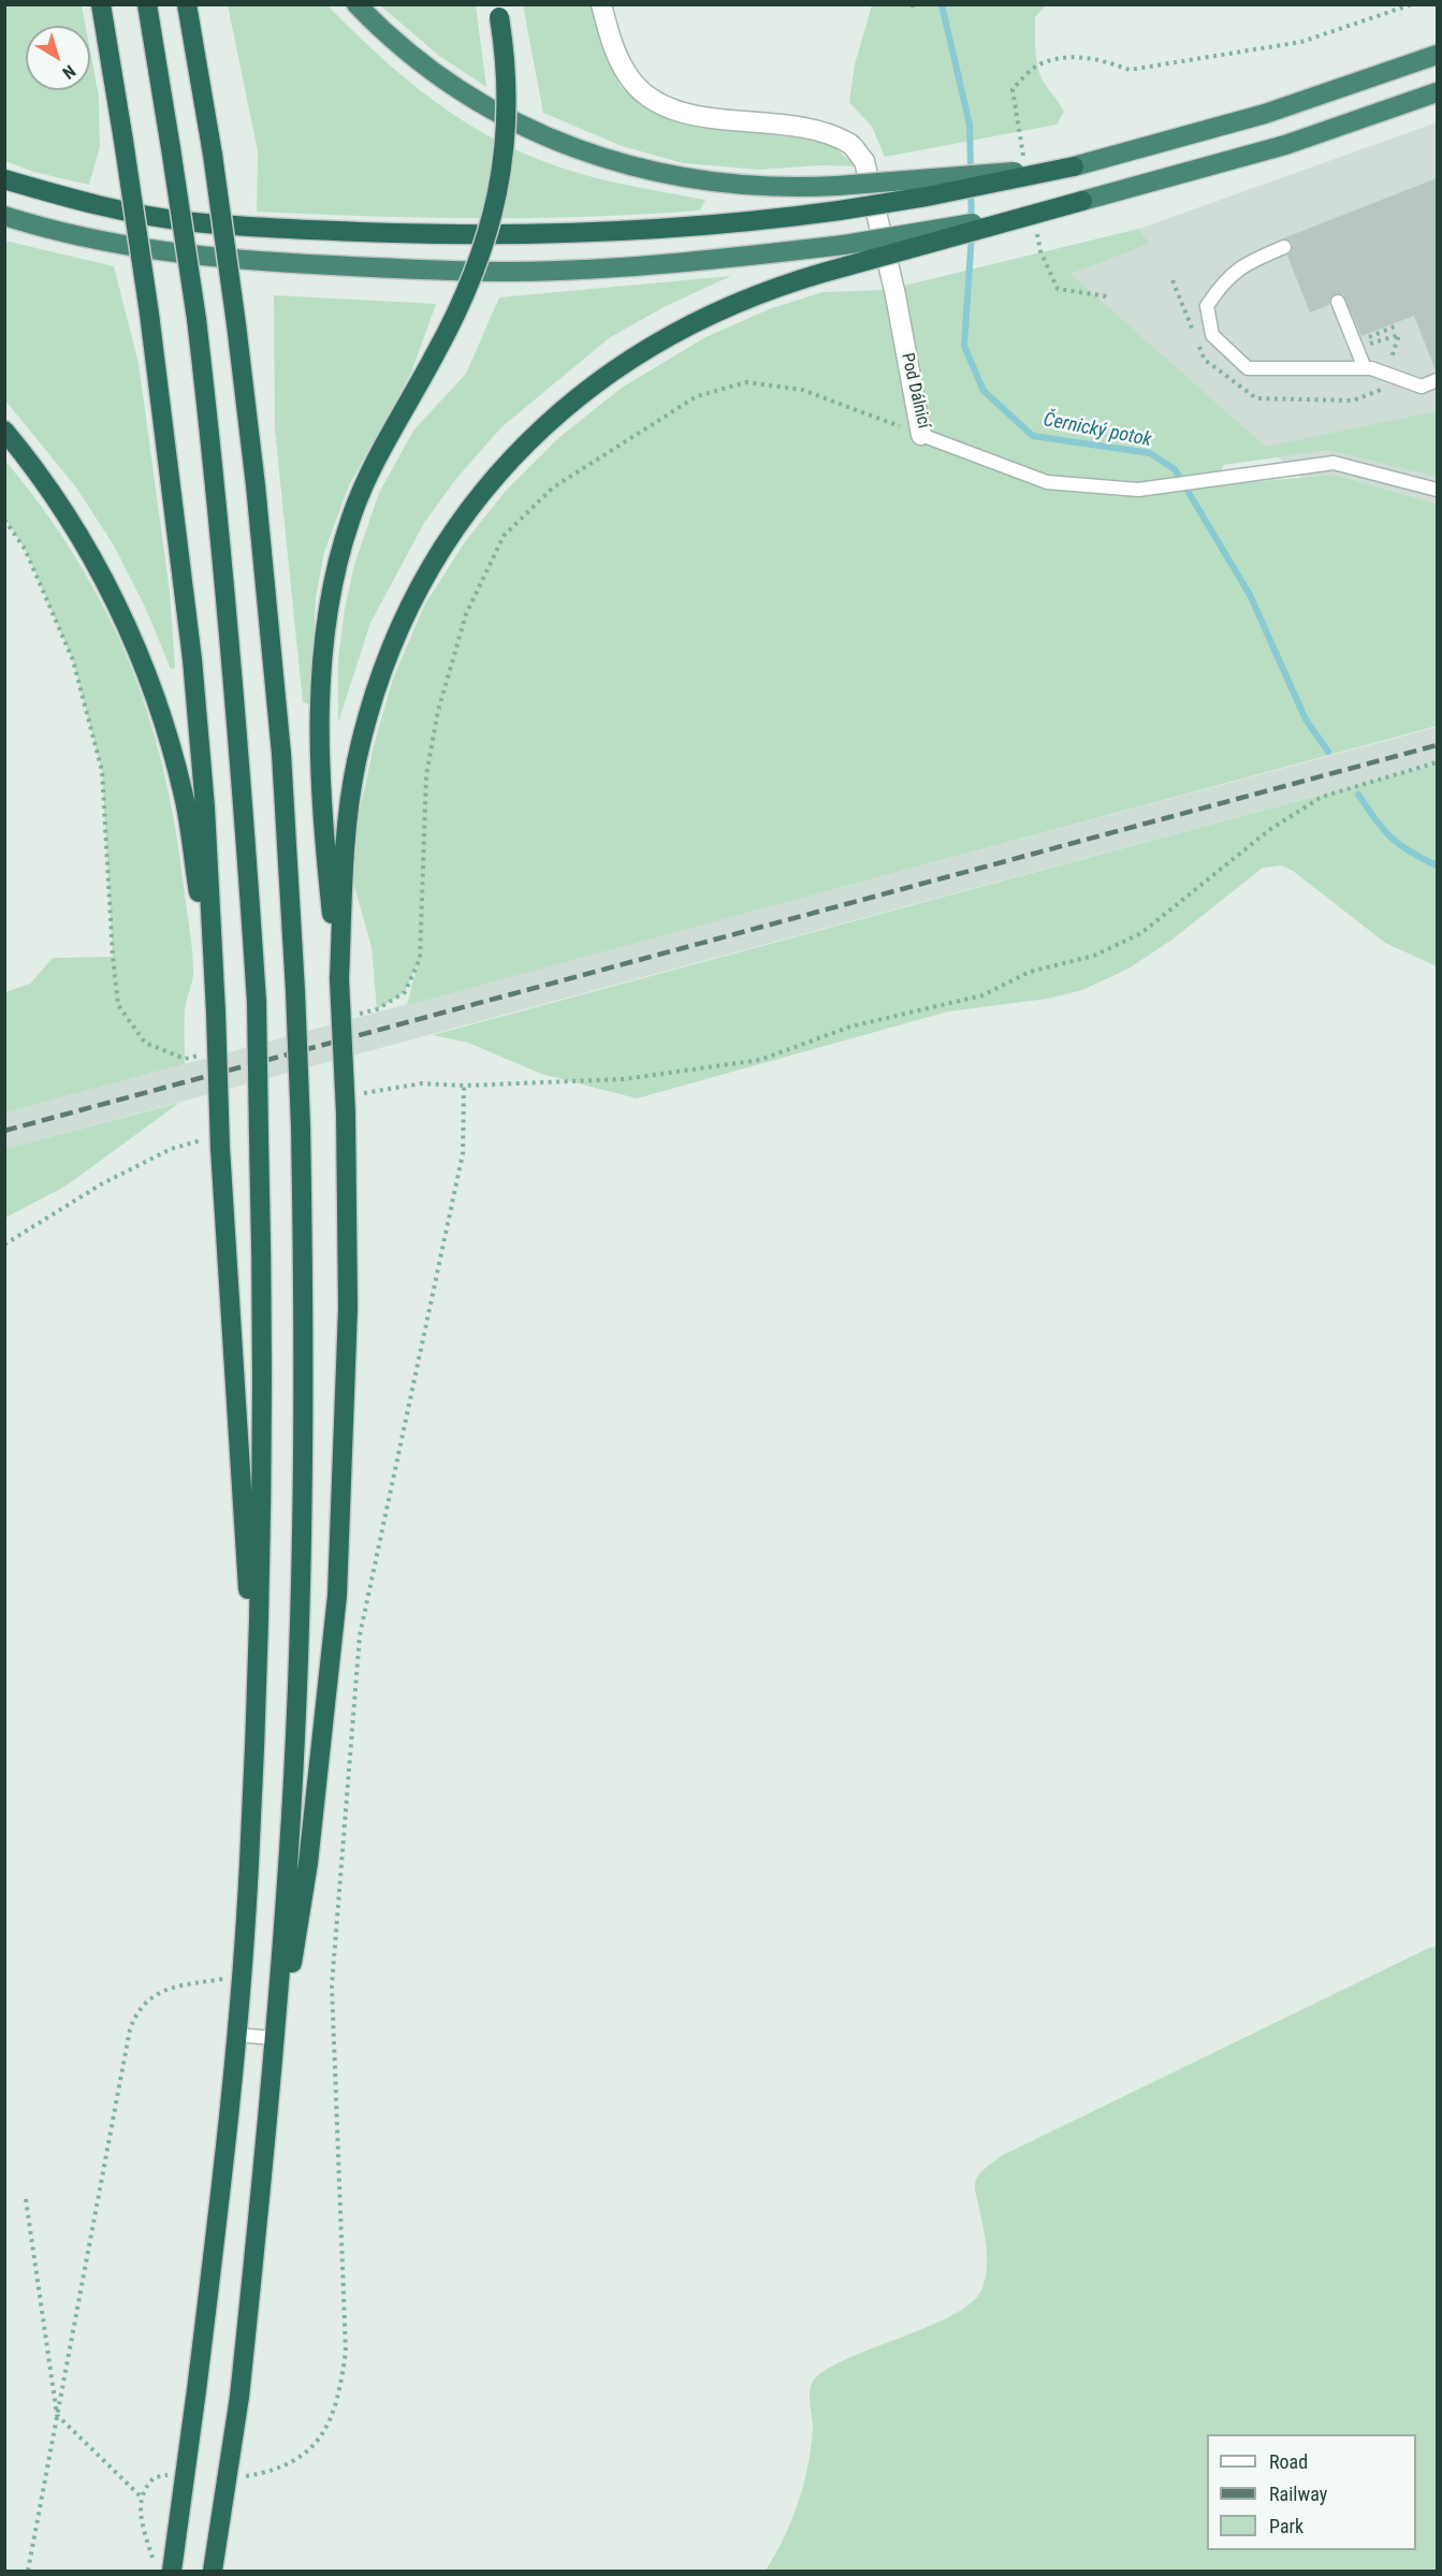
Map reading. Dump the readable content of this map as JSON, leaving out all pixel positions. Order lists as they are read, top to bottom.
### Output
{
  "streets": {
    "street": ["Pod Dálnicí"]
  },
  "water": ["Černický potok"],
  "legend": ["Road", "Railway", "Park"],
  "north": "bottom right"
}
